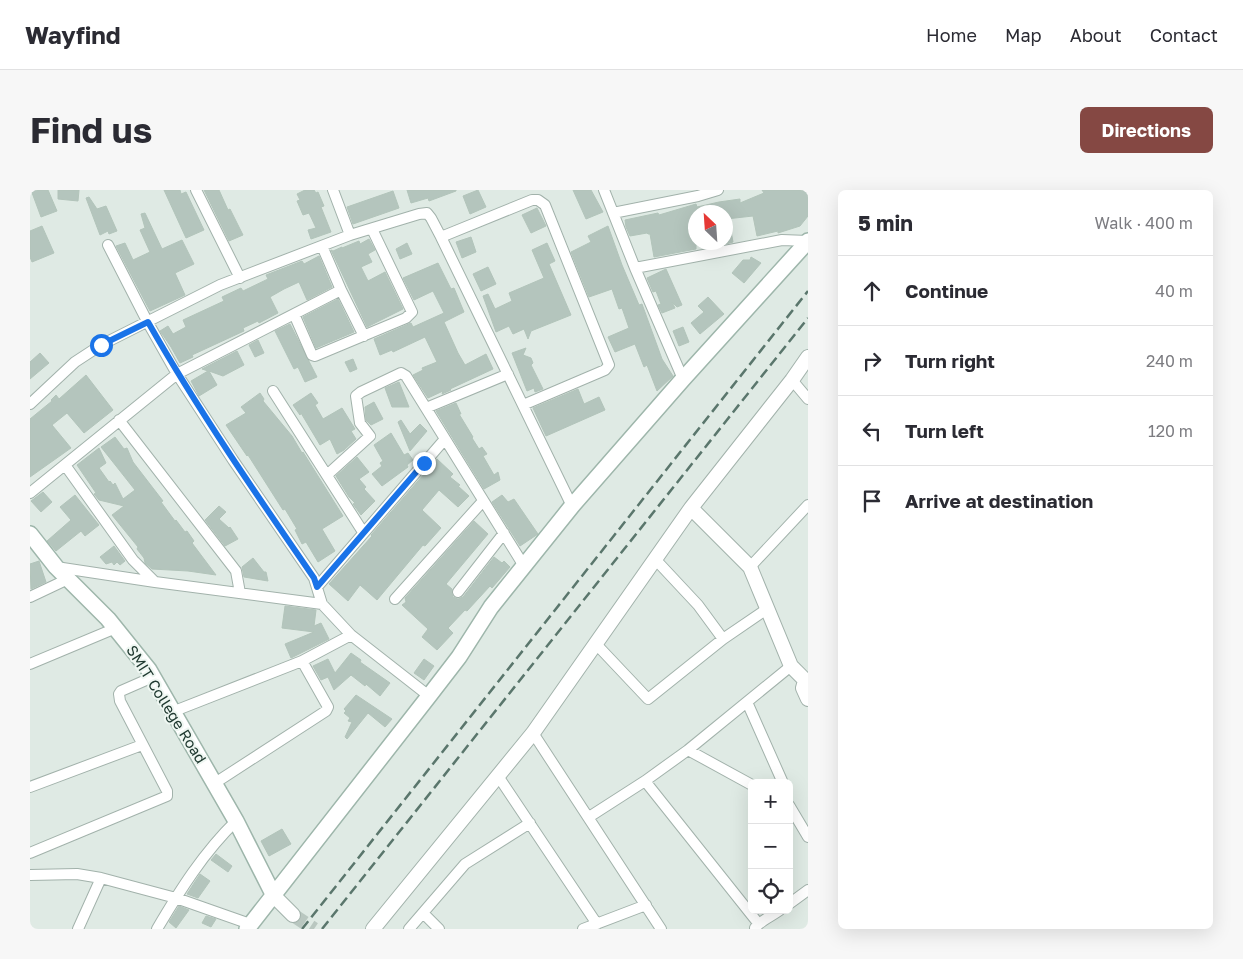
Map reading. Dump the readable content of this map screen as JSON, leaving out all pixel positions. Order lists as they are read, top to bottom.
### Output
{
  "streets": {
    "main road": ["SMIT College Road"]
  },
  "north": "top left",
  "page": {
    "header": "Wayfind",
    "nav": [
      "Home",
      "Map",
      "About",
      "Contact"
    ],
    "buttons": "Directions",
    "title": "Find us",
    "heading": ["5 min", "Walk · 400 m"],
    "list": [
      ["Continue", "40 m"],
      ["Turn right", "240 m"],
      ["Turn left", "120 m"],
      "Arrive at destination"
    ],
    "map_buttons": ["+", "−"]
  }
}
